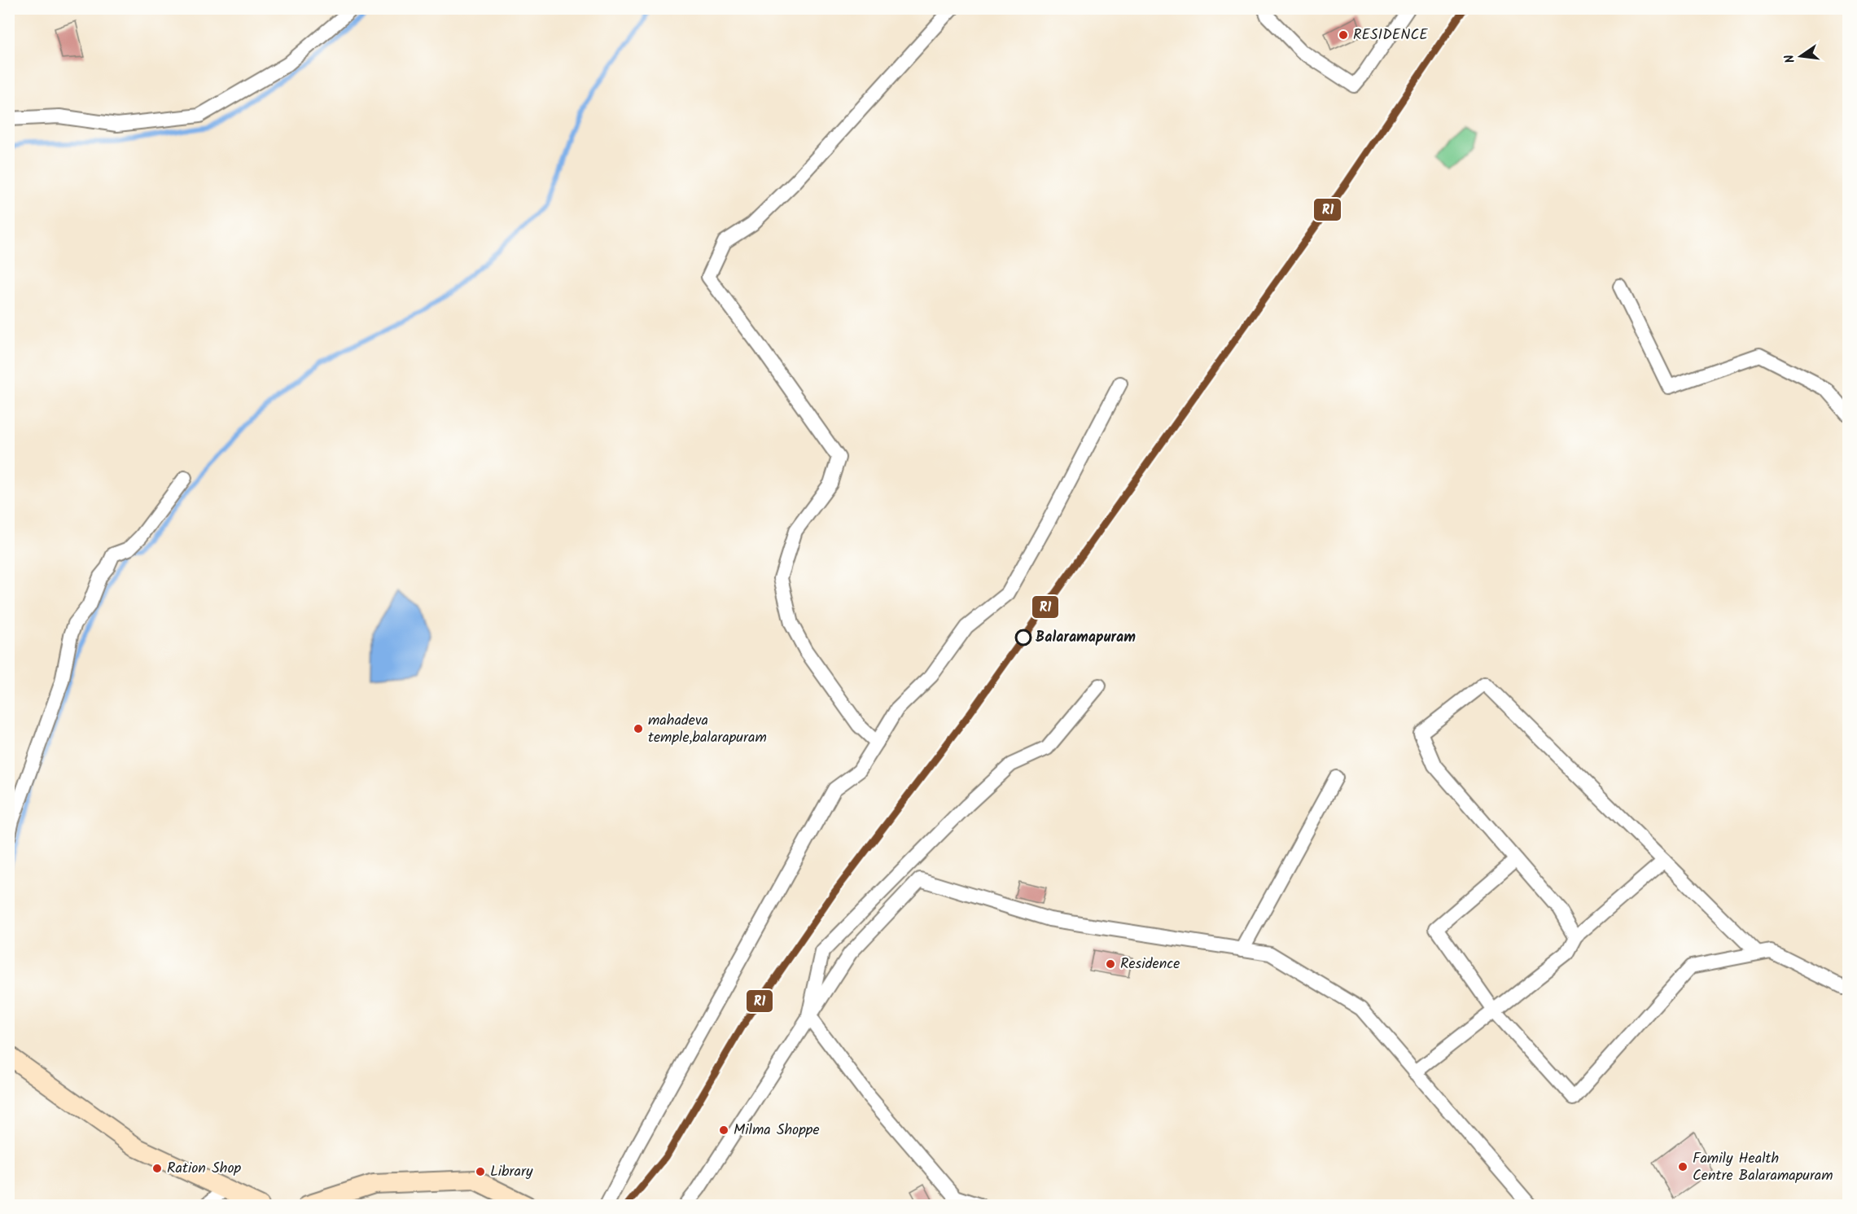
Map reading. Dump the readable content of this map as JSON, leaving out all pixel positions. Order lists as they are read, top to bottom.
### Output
{
  "places": [
    "RESIDENCE",
    "Balaramapuram",
    "mahadeva temple,balarapuram",
    "Residence",
    "Milma Shoppe",
    "Family Health Centre Balaramapuram",
    "Ration Shop",
    "Library"
  ],
  "lines": ["transit line R1"],
  "north": "left"
}
